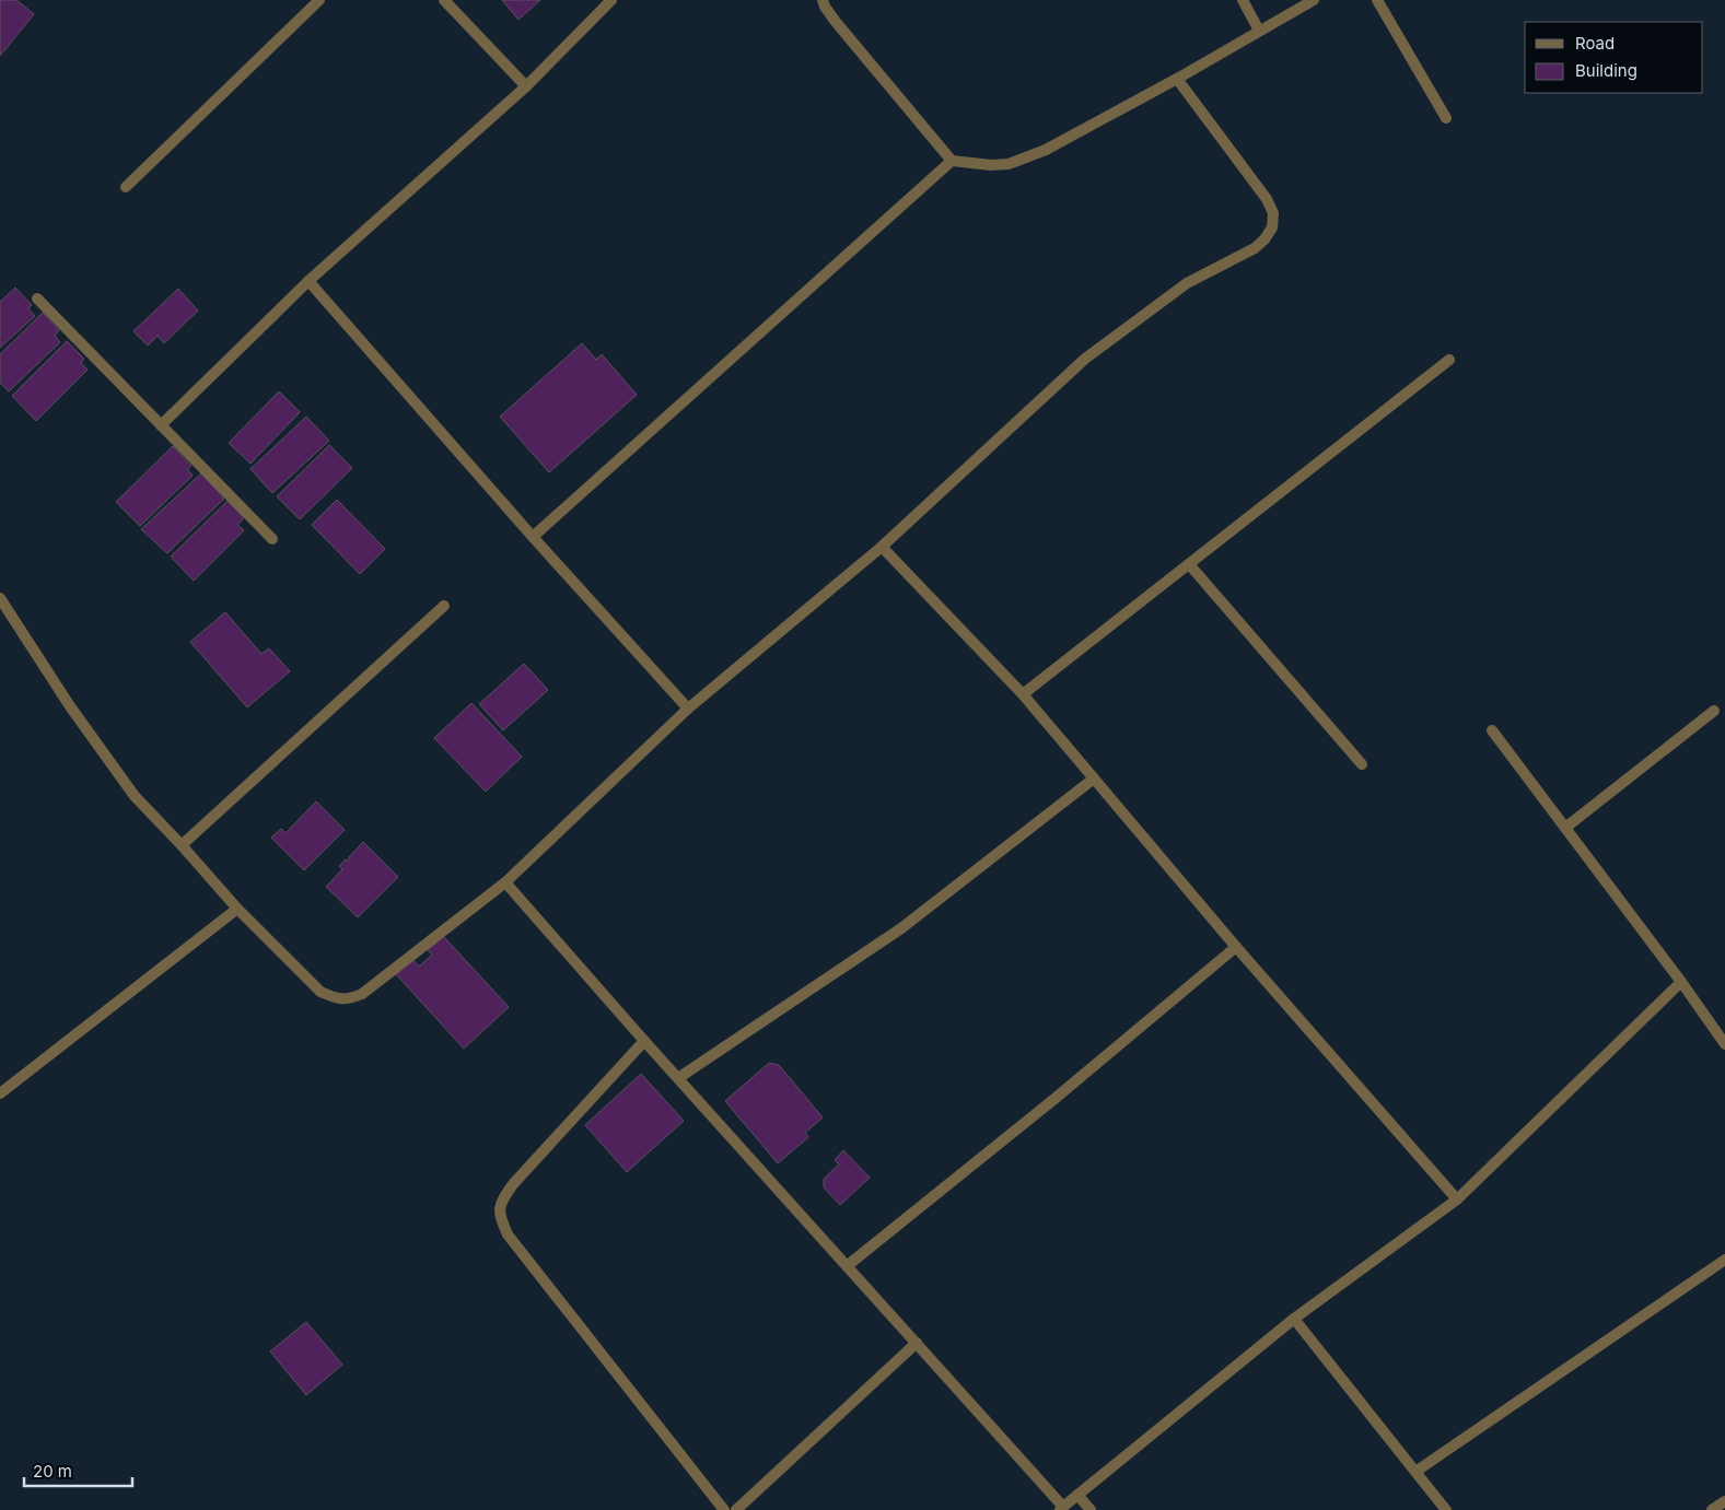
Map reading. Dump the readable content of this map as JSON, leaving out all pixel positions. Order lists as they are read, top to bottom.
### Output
{
  "legend": ["Road", "Building"],
  "scale_bar": "20 m"
}
